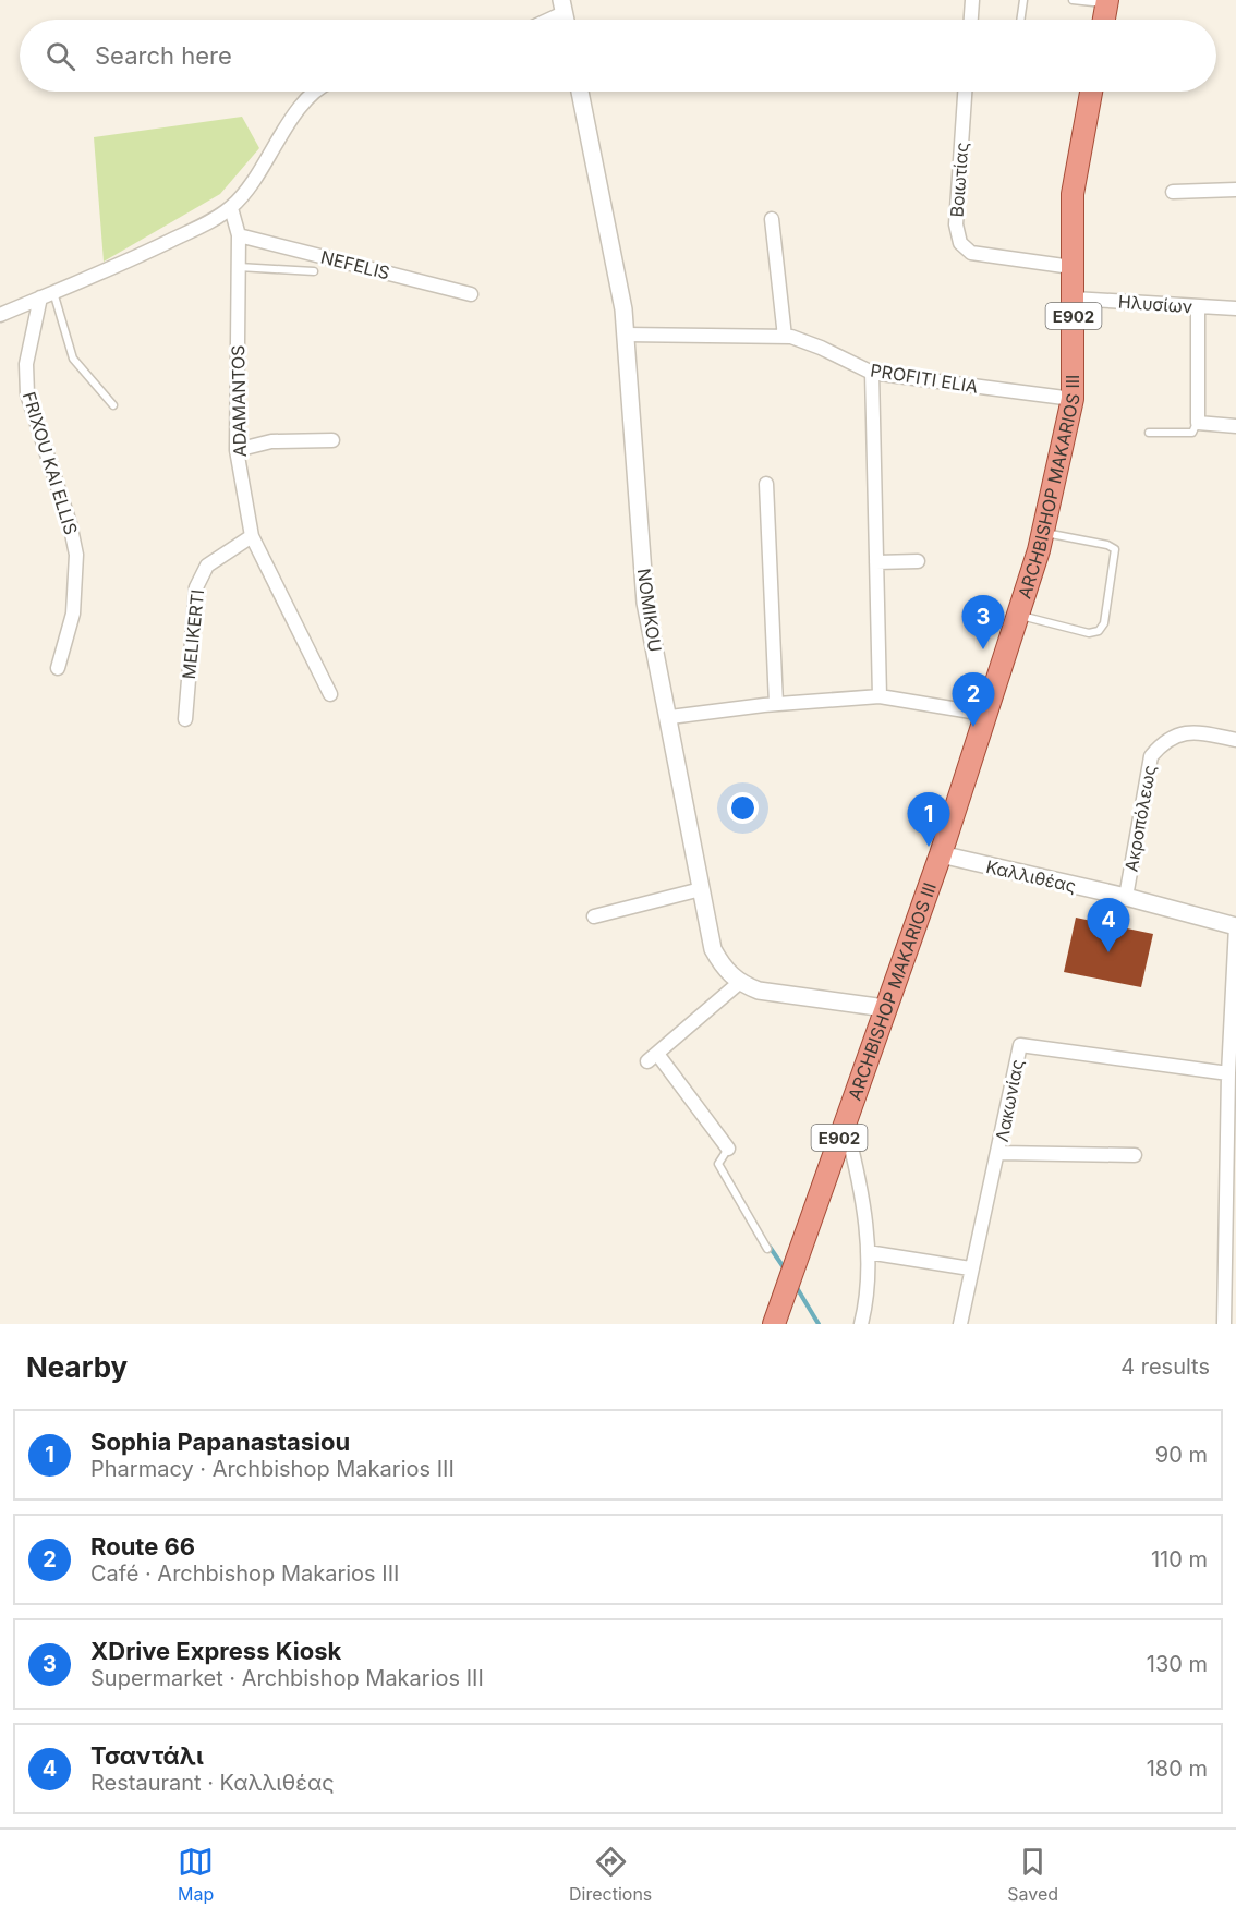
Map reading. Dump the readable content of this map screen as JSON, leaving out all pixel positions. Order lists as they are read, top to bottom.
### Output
{
  "streets": {
    "main road": ["E902", "ARCHBISHOP MAKARIOS III"],
    "street": [
      "Βοιωτίας",
      "NEFELIS",
      "Ηλυσίων",
      "PROFITI ELIA",
      "ADAMANTOS",
      "FRIXOU KAI ELLIS",
      "NOMIKOU",
      "MELIKERTI",
      "Ακροπόλεως",
      "Καλλιθέας",
      "Λακωνίας"
    ]
  },
  "crossings": [
    ["Βοιωτίας", "ARCHBISHOP MAKARIOS III"],
    ["NEFELIS", "ADAMANTOS"],
    ["Ηλυσίων", "ARCHBISHOP MAKARIOS III"],
    ["PROFITI ELIA", "ARCHBISHOP MAKARIOS III"],
    ["PROFITI ELIA", "NOMIKOU"],
    ["ADAMANTOS", "MELIKERTI"],
    ["ARCHBISHOP MAKARIOS III", "Καλλιθέας"],
    ["Ακροπόλεως", "Καλλιθέας"]
  ],
  "page": {
    "search": "Search here",
    "pins": [
      "3",
      "2",
      "1",
      "4"
    ],
    "heading": ["Nearby", "4 results"],
    "list": [
      {
        "mark": "1",
        "name": "Sophia Papanastasiou",
        "note": "Pharmacy · Archbishop Makarios III",
        "value": "90 m"
      },
      {
        "mark": "2",
        "name": "Route 66",
        "note": "Café · Archbishop Makarios III",
        "value": "110 m"
      },
      {
        "mark": "3",
        "name": "XDrive Express Kiosk",
        "note": "Supermarket · Archbishop Makarios III",
        "value": "130 m"
      },
      {
        "mark": "4",
        "name": "Τσαντάλι",
        "note": "Restaurant · Καλλιθέας",
        "value": "180 m"
      }
    ],
    "nav": ["Map", "Directions", "Saved"]
  }
}
